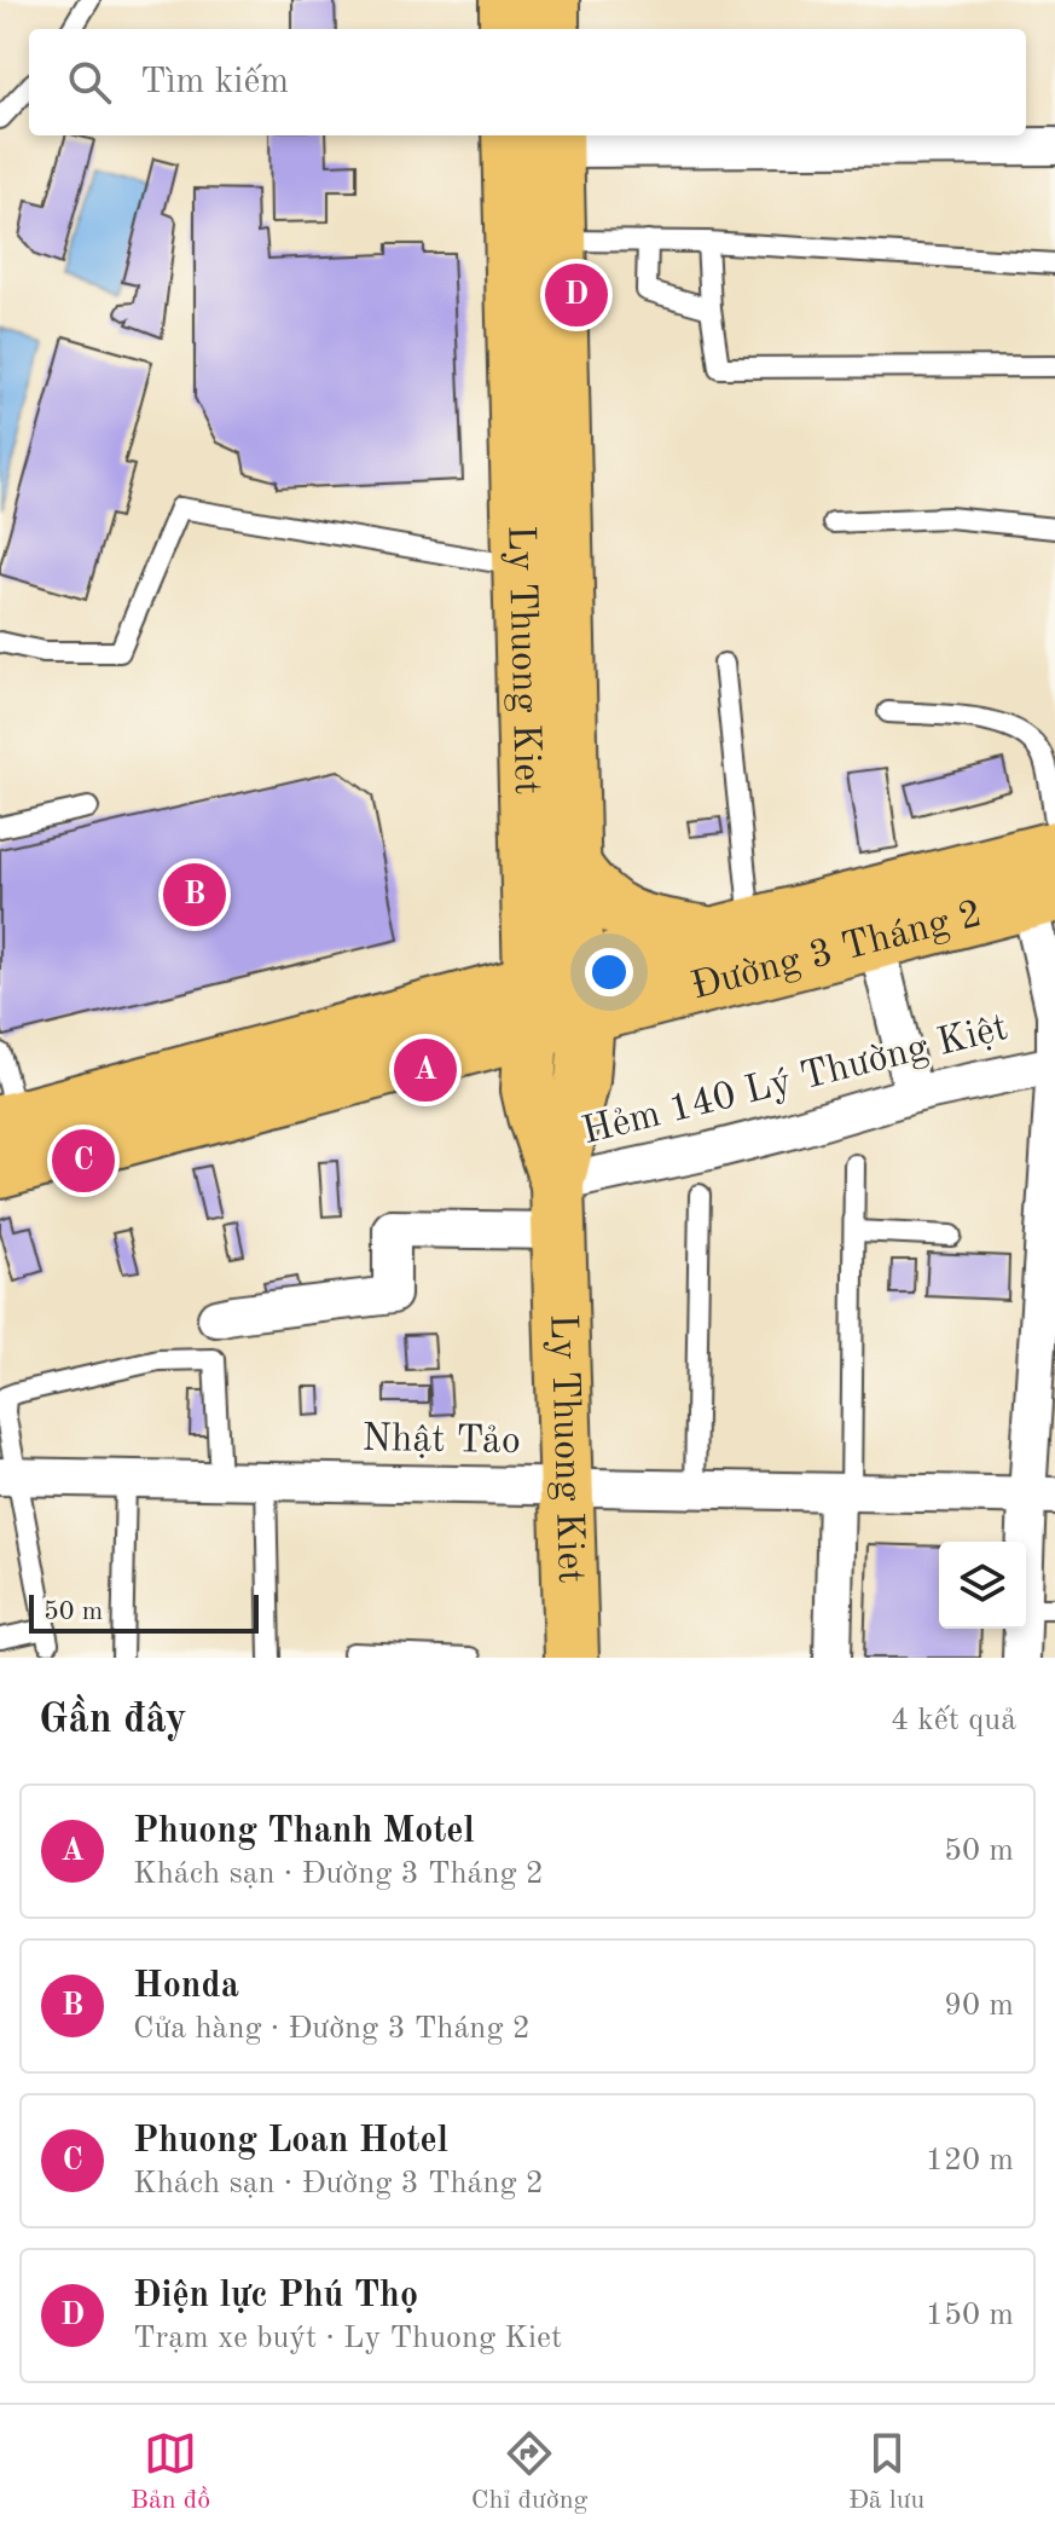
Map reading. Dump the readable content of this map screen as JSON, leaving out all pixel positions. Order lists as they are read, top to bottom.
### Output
{
  "streets": {
    "main road": ["Ly Thuong Kiet", "Đường 3 Tháng 2"],
    "street": ["Hẻm 140 Lý Thường Kiệt", "Nhật Tảo"]
  },
  "crossings": [
    ["Ly Thuong Kiet", "Đường 3 Tháng 2"],
    ["Ly Thuong Kiet", "Hẻm 140 Lý Thường Kiệt"],
    ["Ly Thuong Kiet", "Nhật Tảo"]
  ],
  "scale_bar": "50 m",
  "page": {
    "search": "Tìm kiếm",
    "pins": [
      "D",
      "B",
      "A",
      "C"
    ],
    "scale": "50 m",
    "heading": ["Gần đây", "4 kết quả"],
    "list": [
      {
        "mark": "A",
        "name": "Phuong Thanh Motel",
        "note": "Khách sạn · Đường 3 Tháng 2",
        "value": "50 m"
      },
      {
        "mark": "B",
        "name": "Honda",
        "note": "Cửa hàng · Đường 3 Tháng 2",
        "value": "90 m"
      },
      {
        "mark": "C",
        "name": "Phuong Loan Hotel",
        "note": "Khách sạn · Đường 3 Tháng 2",
        "value": "120 m"
      },
      {
        "mark": "D",
        "name": "Điện lực Phú Thọ",
        "note": "Trạm xe buýt · Ly Thuong Kiet",
        "value": "150 m"
      }
    ],
    "nav": ["Bản đồ", "Chỉ đường", "Đã lưu"]
  }
}
